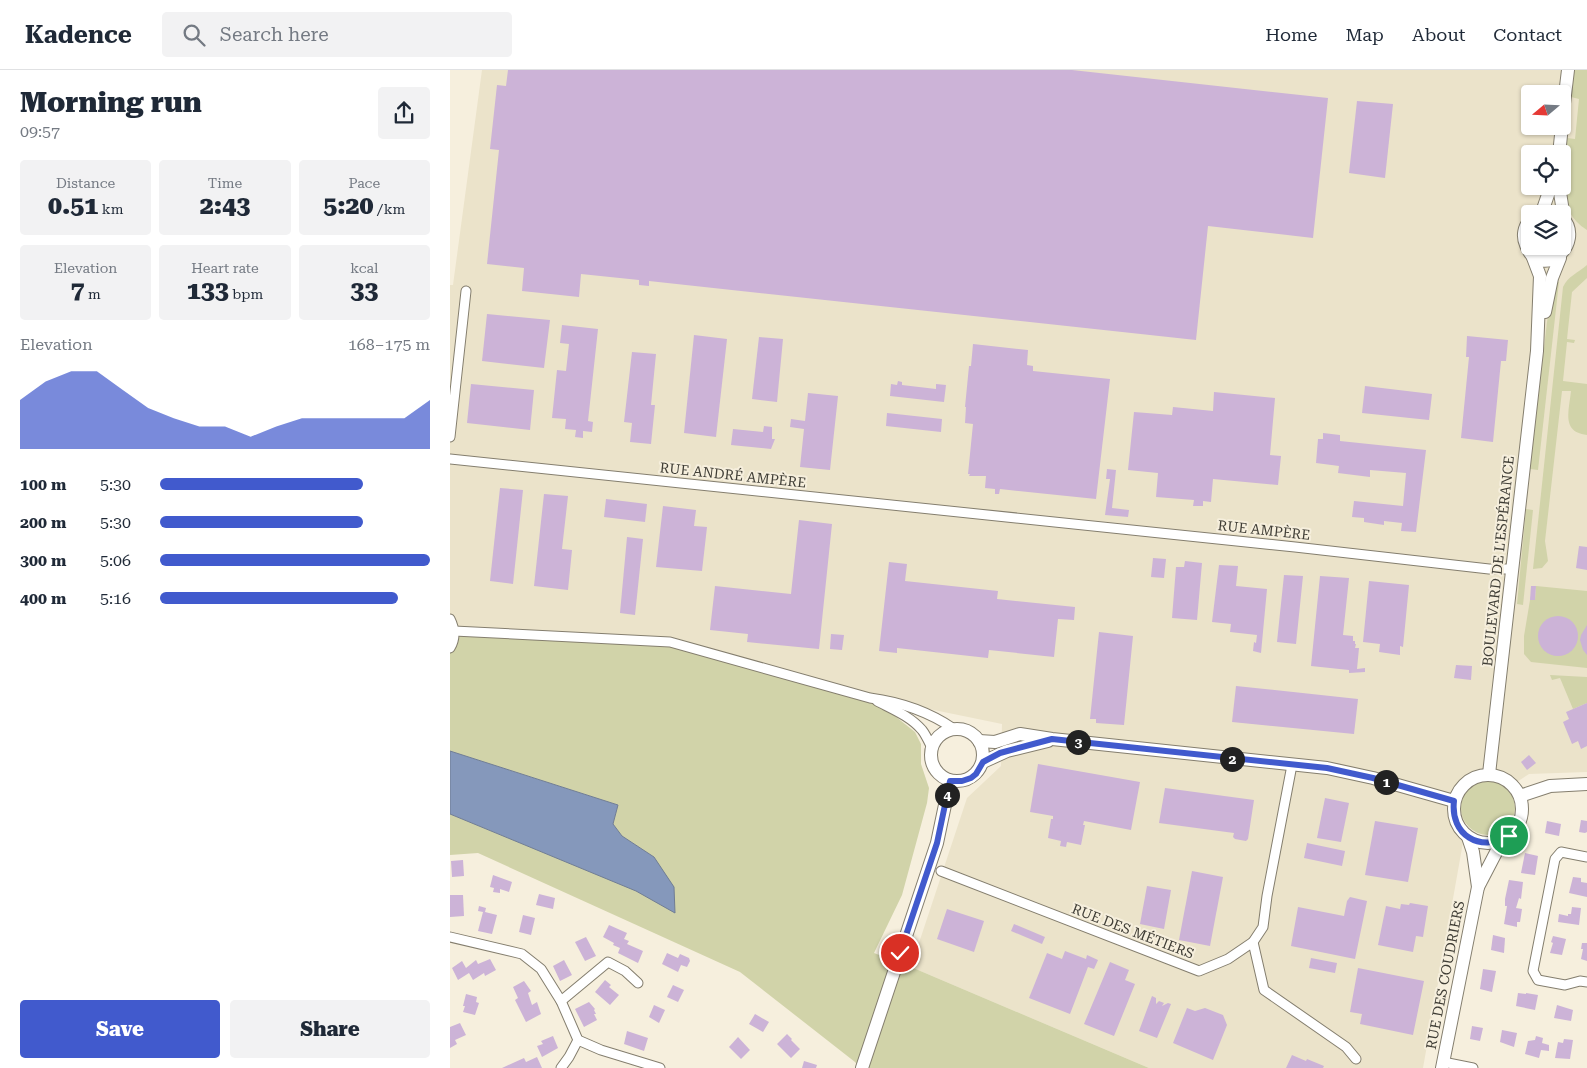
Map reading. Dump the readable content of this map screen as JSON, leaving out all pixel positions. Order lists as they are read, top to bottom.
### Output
{
  "streets": {
    "street": [
      "RUE ANDRÉ AMPÈRE",
      "RUE AMPÈRE",
      "BOULEVARD DE L'ESPÉRANCE",
      "RUE DES MÉTIERS",
      "RUE DES COUDRIERS"
    ]
  },
  "crossings": [
    ["RUE ANDRÉ AMPÈRE", "RUE AMPÈRE"],
    ["RUE AMPÈRE", "BOULEVARD DE L'ESPÉRANCE"],
    ["BOULEVARD DE L'ESPÉRANCE", "RUE DES COUDRIERS"]
  ],
  "north": "left",
  "page": {
    "header": "Kadence",
    "search": "Search here",
    "nav": [
      "Home",
      "Map",
      "About",
      "Contact"
    ],
    "heading": ["Morning run", "09:57"],
    "stats": [
      ["Distance", "0.51 km"],
      ["Time", "2:43"],
      ["Pace", "5:20 /km"],
      ["Elevation", "7 m"],
      ["Heart rate", "133 bpm"],
      ["kcal", "33"]
    ],
    "chart": ["Elevation", "168–175 m"],
    "list": [
      {
        "name": "100 m",
        "note": "5:30"
      },
      {
        "name": "200 m",
        "note": "5:30"
      },
      {
        "name": "300 m",
        "note": "5:06"
      },
      {
        "name": "400 m",
        "note": "5:16"
      }
    ],
    "pins": [
      "3",
      "2",
      "1",
      "4"
    ],
    "buttons": ["Save", "Share"]
  }
}
